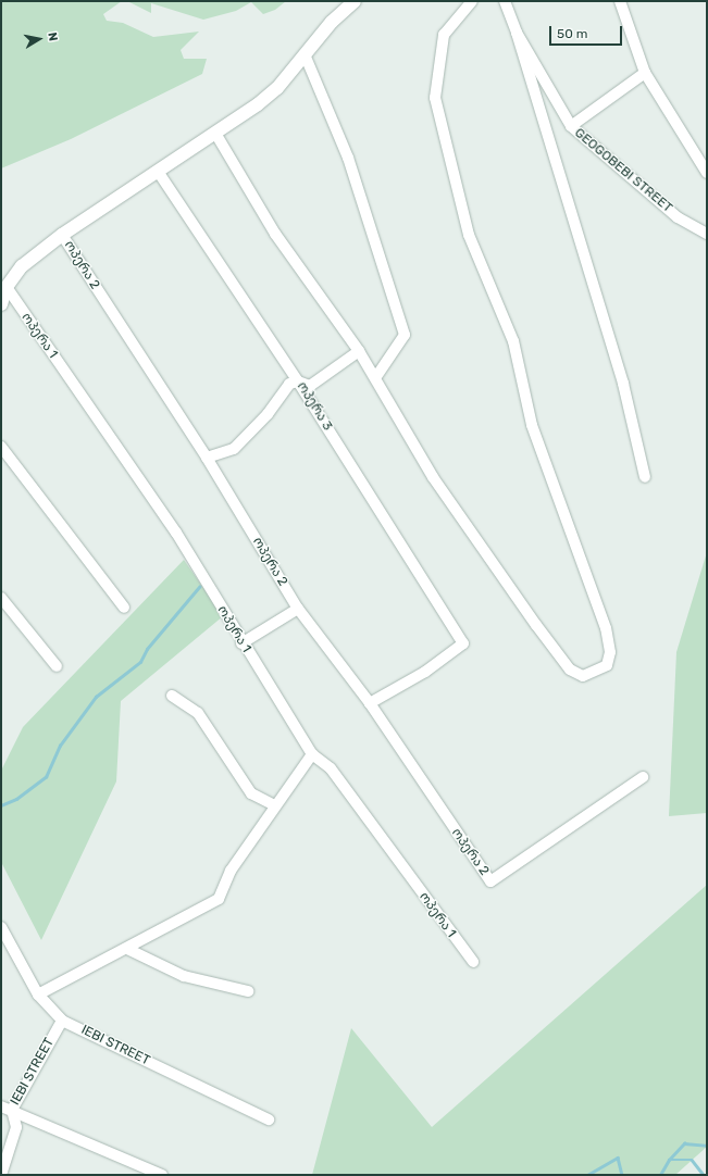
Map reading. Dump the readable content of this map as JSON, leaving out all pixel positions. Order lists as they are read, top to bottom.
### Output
{
  "streets": {
    "street": [
      "GEOGOBEBI STREET",
      "ოპერა 2",
      "ოპერა 1",
      "ოპერა 3",
      "IEBI STREET"
    ]
  },
  "crossings": [
    ["ოპერა 2", "ოპერა 3"]
  ],
  "scale_bar": "50 m",
  "north": "right"
}
